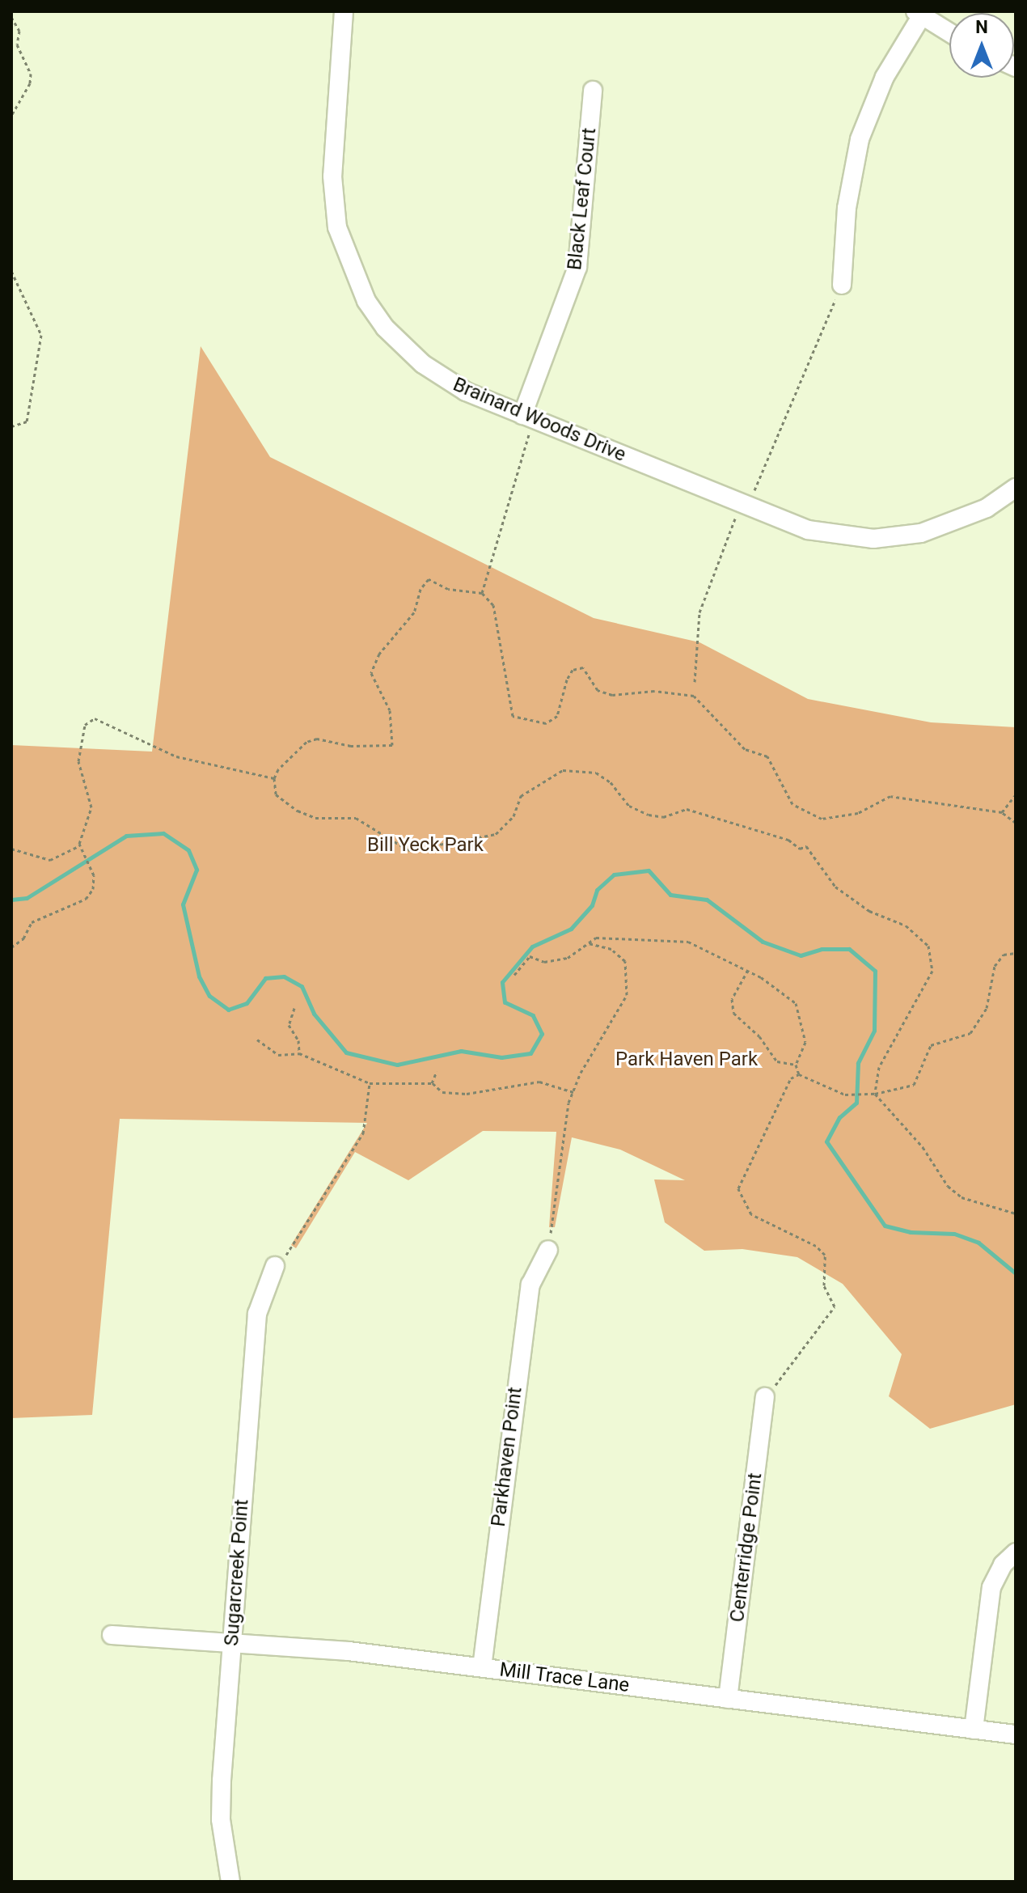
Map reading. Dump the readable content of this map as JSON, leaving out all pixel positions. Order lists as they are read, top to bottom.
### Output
{
  "streets": {
    "street": [
      "Black Leaf Court",
      "Brainard Woods Drive",
      "Parkhaven Point",
      "Centerridge Point",
      "Sugarcreek Point",
      "Mill Trace Lane"
    ]
  },
  "crossings": [
    ["Black Leaf Court", "Brainard Woods Drive"],
    ["Parkhaven Point", "Mill Trace Lane"],
    ["Centerridge Point", "Mill Trace Lane"],
    ["Sugarcreek Point", "Mill Trace Lane"]
  ],
  "parks": ["Bill Yeck Park", "Park Haven Park"],
  "north": "top"
}
